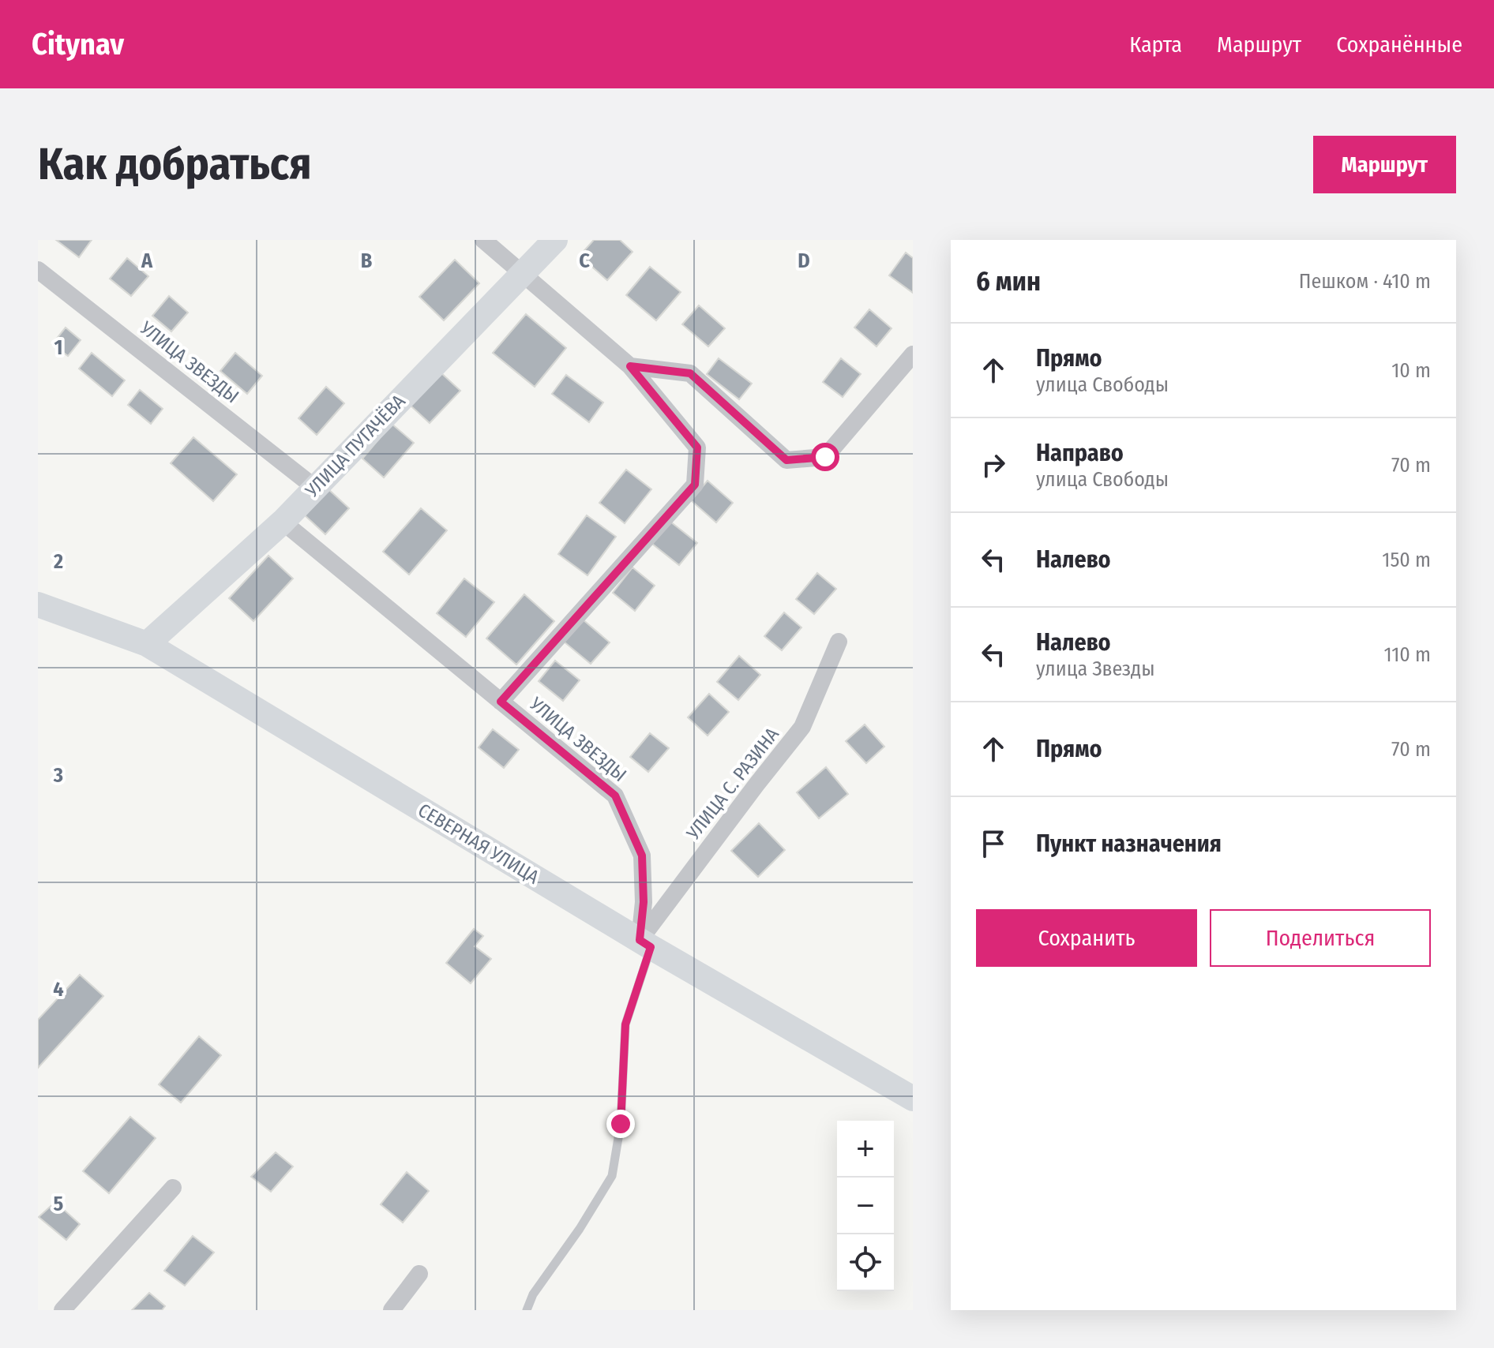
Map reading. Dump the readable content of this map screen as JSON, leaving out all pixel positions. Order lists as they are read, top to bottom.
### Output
{
  "streets": {
    "street": [
      "УЛИЦА ЗВЕЗДЫ",
      "УЛИЦА ПУГАЧЁВА",
      "УЛИЦА С. РАЗИНА",
      "СЕВЕРНАЯ УЛИЦА"
    ]
  },
  "crossings": [
    ["УЛИЦА ЗВЕЗДЫ", "УЛИЦА ПУГАЧЁВА"],
    ["УЛИЦА ЗВЕЗДЫ", "УЛИЦА С. РАЗИНА"],
    ["УЛИЦА ЗВЕЗДЫ", "СЕВЕРНАЯ УЛИЦА"],
    ["УЛИЦА ПУГАЧЁВА", "СЕВЕРНАЯ УЛИЦА"],
    ["УЛИЦА С. РАЗИНА", "СЕВЕРНАЯ УЛИЦА"]
  ],
  "page": {
    "header": "Citynav",
    "nav": ["Карта", "Маршрут", "Сохранённые"],
    "buttons": [
      "Маршрут",
      ["Сохранить", "Поделиться"]
    ],
    "title": "Как добраться",
    "heading": ["6 мин", "Пешком · 410 m"],
    "list": [
      ["Прямо", "улица Свободы", "10 m"],
      ["Направо", "улица Свободы", "70 m"],
      ["Налево", "150 m"],
      ["Налево", "улица Звезды", "110 m"],
      ["Прямо", "70 m"],
      "Пункт назначения"
    ],
    "map_buttons": ["+", "−"]
  },
  "grid": {
    "columns": [
      "A",
      "B",
      "C",
      "D"
    ],
    "rows": [
      "1",
      "2",
      "3",
      "4",
      "5"
    ]
  }
}
